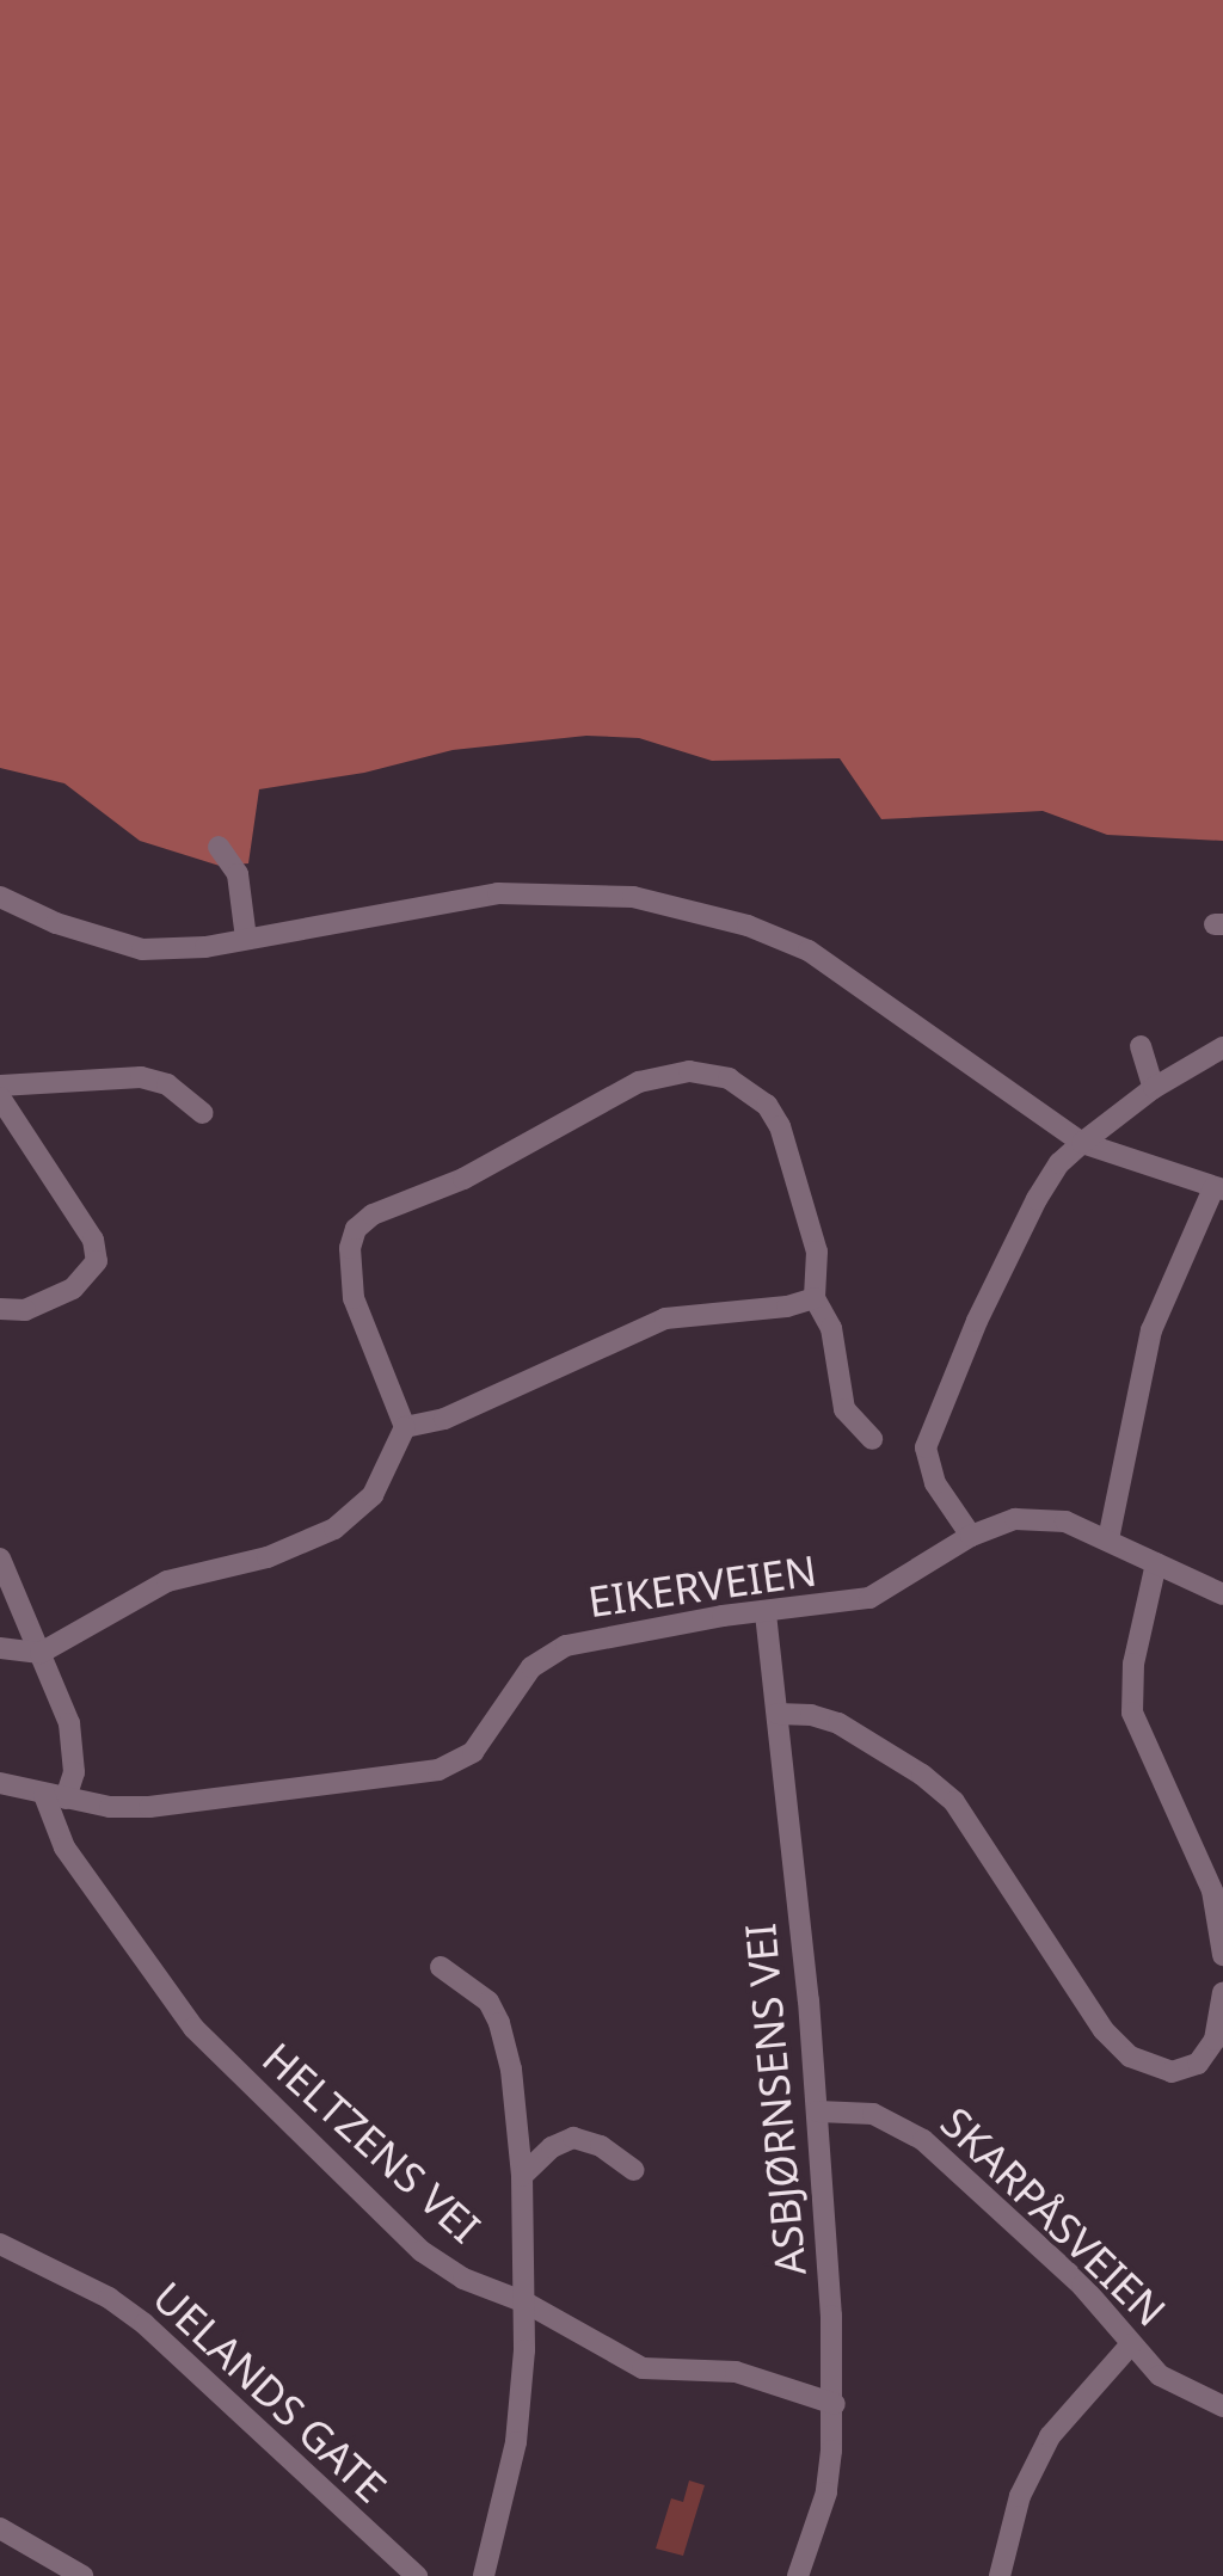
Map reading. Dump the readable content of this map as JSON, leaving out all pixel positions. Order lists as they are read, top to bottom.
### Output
{
  "streets": {
    "street": [
      "EIKERVEIEN",
      "ASBJØRNSENS VEI",
      "HELTZENS VEI",
      "SKARPÅSVEIEN",
      "UELANDS GATE"
    ]
  },
  "crossings": [
    ["EIKERVEIEN", "ASBJØRNSENS VEI"],
    ["EIKERVEIEN", "HELTZENS VEI"],
    ["ASBJØRNSENS VEI", "HELTZENS VEI"],
    ["ASBJØRNSENS VEI", "SKARPÅSVEIEN"]
  ]
}
